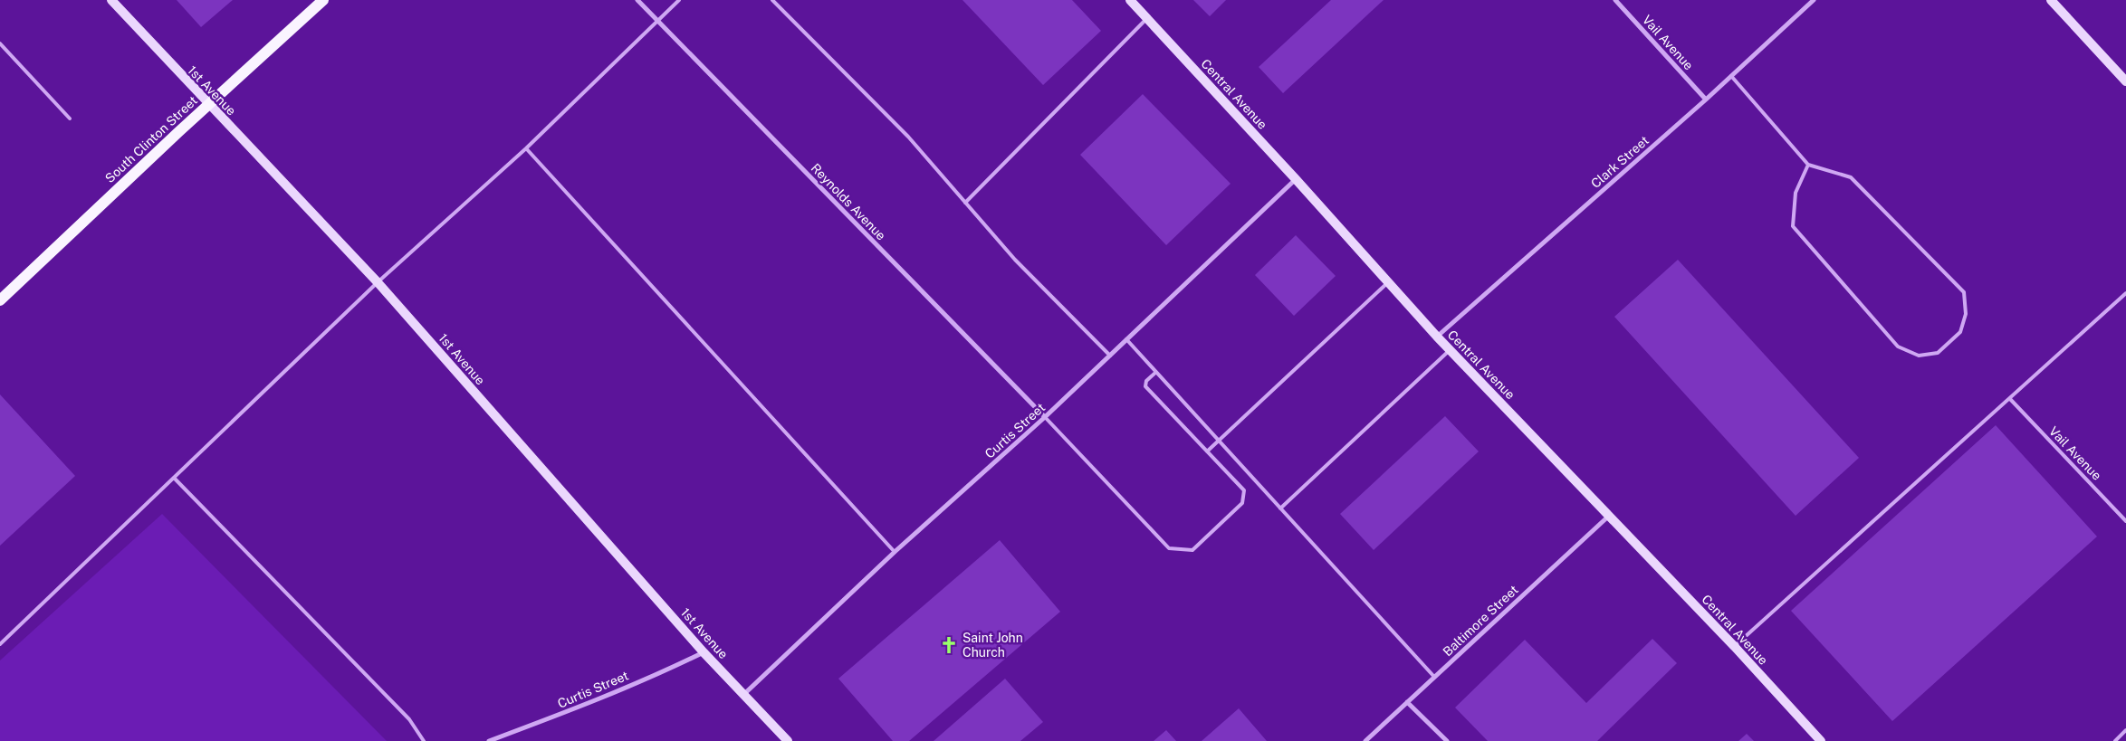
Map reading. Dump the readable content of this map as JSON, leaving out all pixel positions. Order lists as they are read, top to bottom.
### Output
{
  "streets": {
    "main road": ["South Clinton Street"],
    "street": [
      "Vail Avenue",
      "1st Avenue",
      "Central Avenue",
      "Clark Street",
      "Reynolds Avenue",
      "Curtis Street",
      "Baltimore Street"
    ]
  },
  "crossings": [
    ["Vail Avenue", "Clark Street"],
    ["1st Avenue", "South Clinton Street"],
    ["1st Avenue", "Curtis Street"],
    ["Central Avenue", "Clark Street"],
    ["Central Avenue", "Curtis Street"],
    ["Central Avenue", "Baltimore Street"],
    ["Reynolds Avenue", "Curtis Street"]
  ],
  "places": {
    "church": ["Saint John Church"]
  }
}
